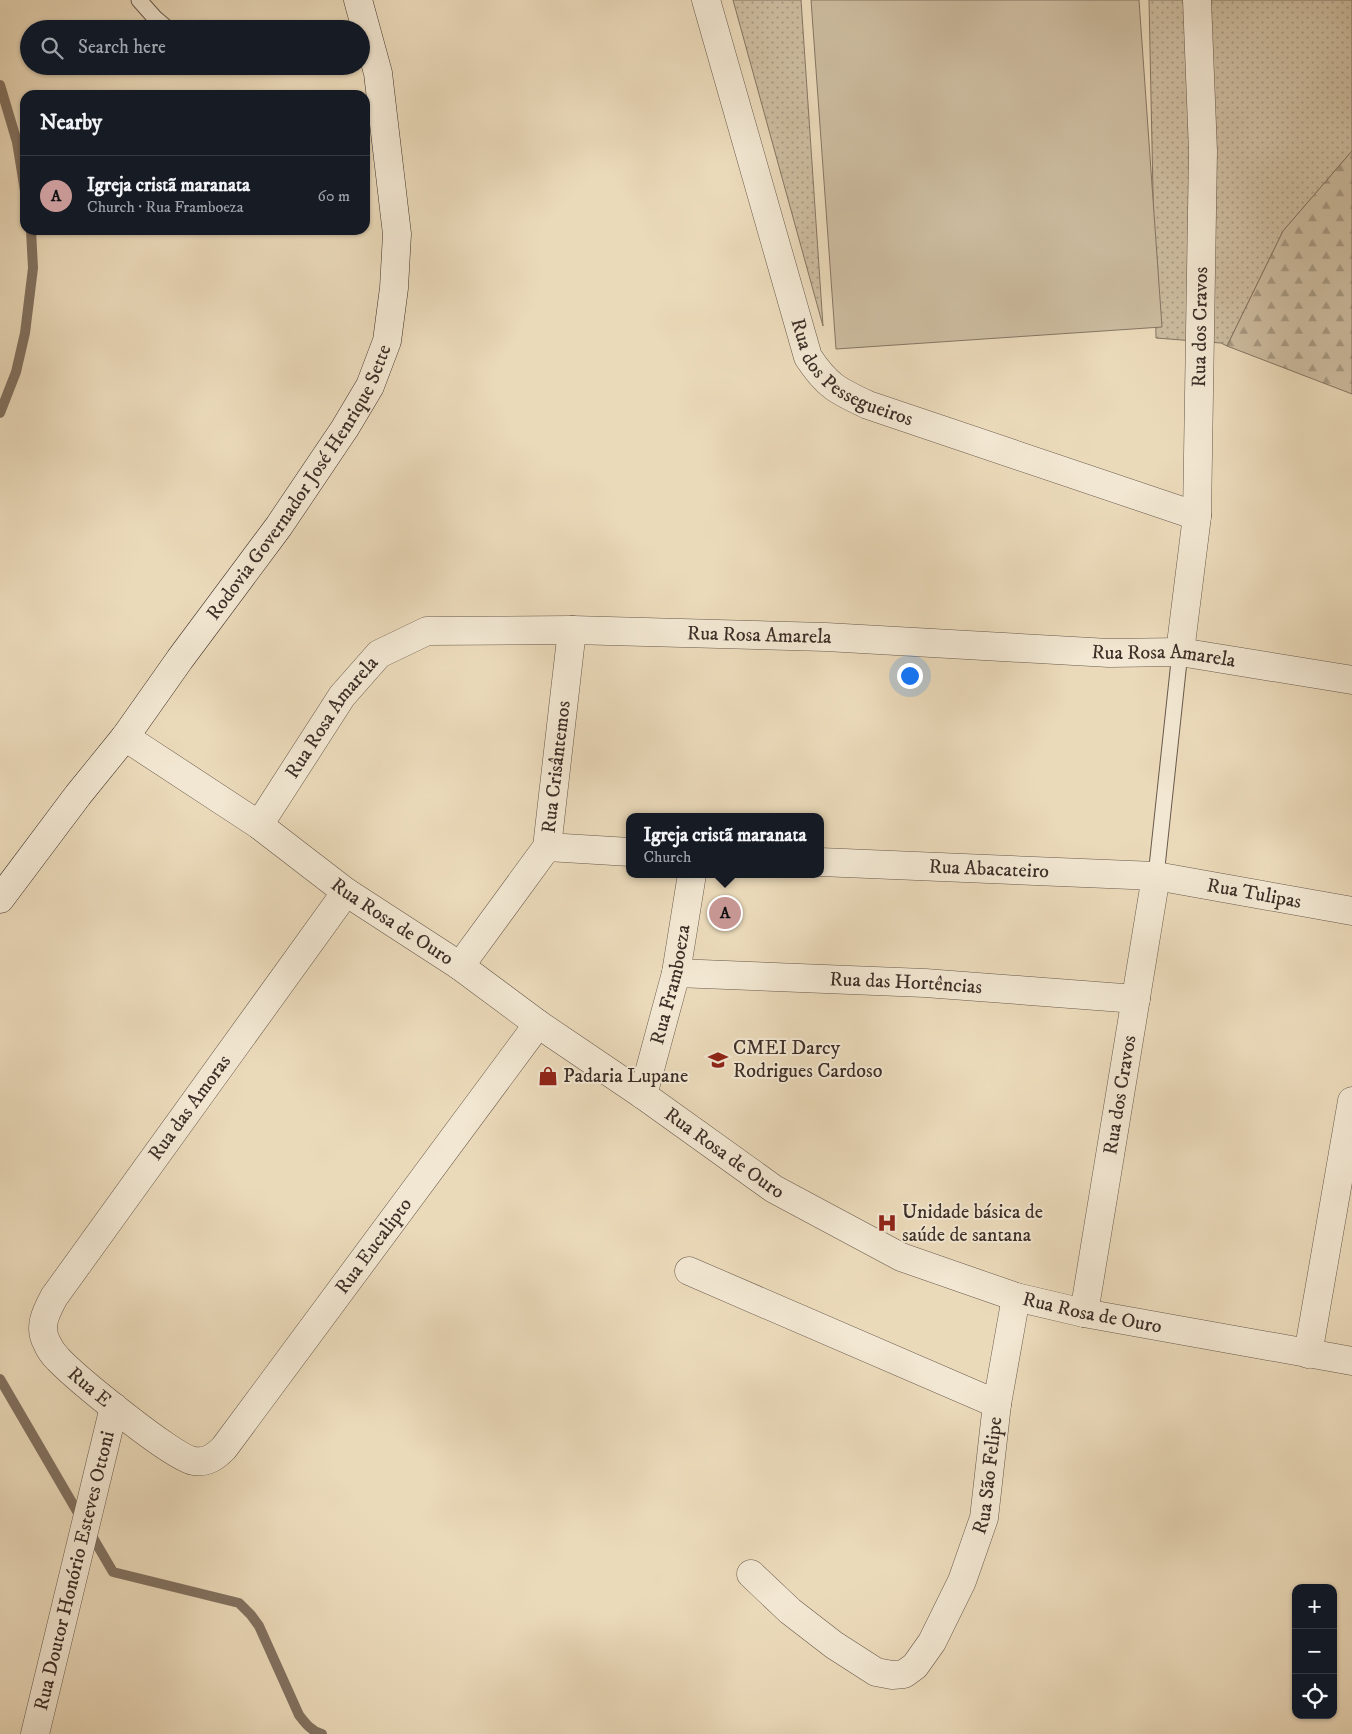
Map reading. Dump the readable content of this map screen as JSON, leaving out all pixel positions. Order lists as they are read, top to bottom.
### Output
{
  "streets": {
    "street": [
      "Rua dos Cravos",
      "Rua dos Pessegueiros",
      "Rodovia Governador José Henrique Sette",
      "Rua Rosa Amarela",
      "Rua Crisântemos",
      "Rua Abacateiro",
      "Rua Tulipas",
      "Rua Rosa de Ouro",
      "Rua das Hortências",
      "Rua Framboeza",
      "Rua das Amoras",
      "Rua Eucalipto",
      "Rua E",
      "Rua São Felipe",
      "Rua Doutor Honório Esteves Ottoni"
    ]
  },
  "crossings": [
    ["Rua dos Cravos", "Rua dos Pessegueiros"],
    ["Rua dos Cravos", "Rua Rosa Amarela"],
    ["Rua dos Cravos", "Rua Abacateiro"],
    ["Rua dos Cravos", "Rua Tulipas"],
    ["Rua dos Cravos", "Rua Rosa de Ouro"],
    ["Rua dos Cravos", "Rua das Hortências"],
    ["Rodovia Governador José Henrique Sette", "Rua Rosa de Ouro"],
    ["Rua Rosa Amarela", "Rua Crisântemos"],
    ["Rua Rosa Amarela", "Rua Rosa de Ouro"],
    ["Rua Crisântemos", "Rua Rosa de Ouro"],
    ["Rua Abacateiro", "Rua Tulipas"],
    ["Rua Rosa de Ouro", "Rua Framboeza"],
    ["Rua Rosa de Ouro", "Rua das Amoras"],
    ["Rua Rosa de Ouro", "Rua Eucalipto"],
    ["Rua das Hortências", "Rua Framboeza"],
    ["Rua das Amoras", "Rua E"],
    ["Rua Eucalipto", "Rua E"],
    ["Rua E", "Rua Doutor Honório Esteves Ottoni"]
  ],
  "places": {
    "school or university": ["CMEI Darcy Rodrigues Cardoso"],
    "shop": ["Padaria Lupane"],
    "hospital": ["Unidade básica de saúde de santana"]
  },
  "page": {
    "search": "Search here",
    "heading": "Nearby",
    "list": [
      {
        "mark": "A",
        "name": "Igreja cristã maranata",
        "note": "Church · Rua Framboeza",
        "value": "60 m"
      }
    ],
    "popup": ["Igreja cristã maranata", "Church"],
    "pins": "A",
    "map_buttons": ["+", "−"]
  }
}
